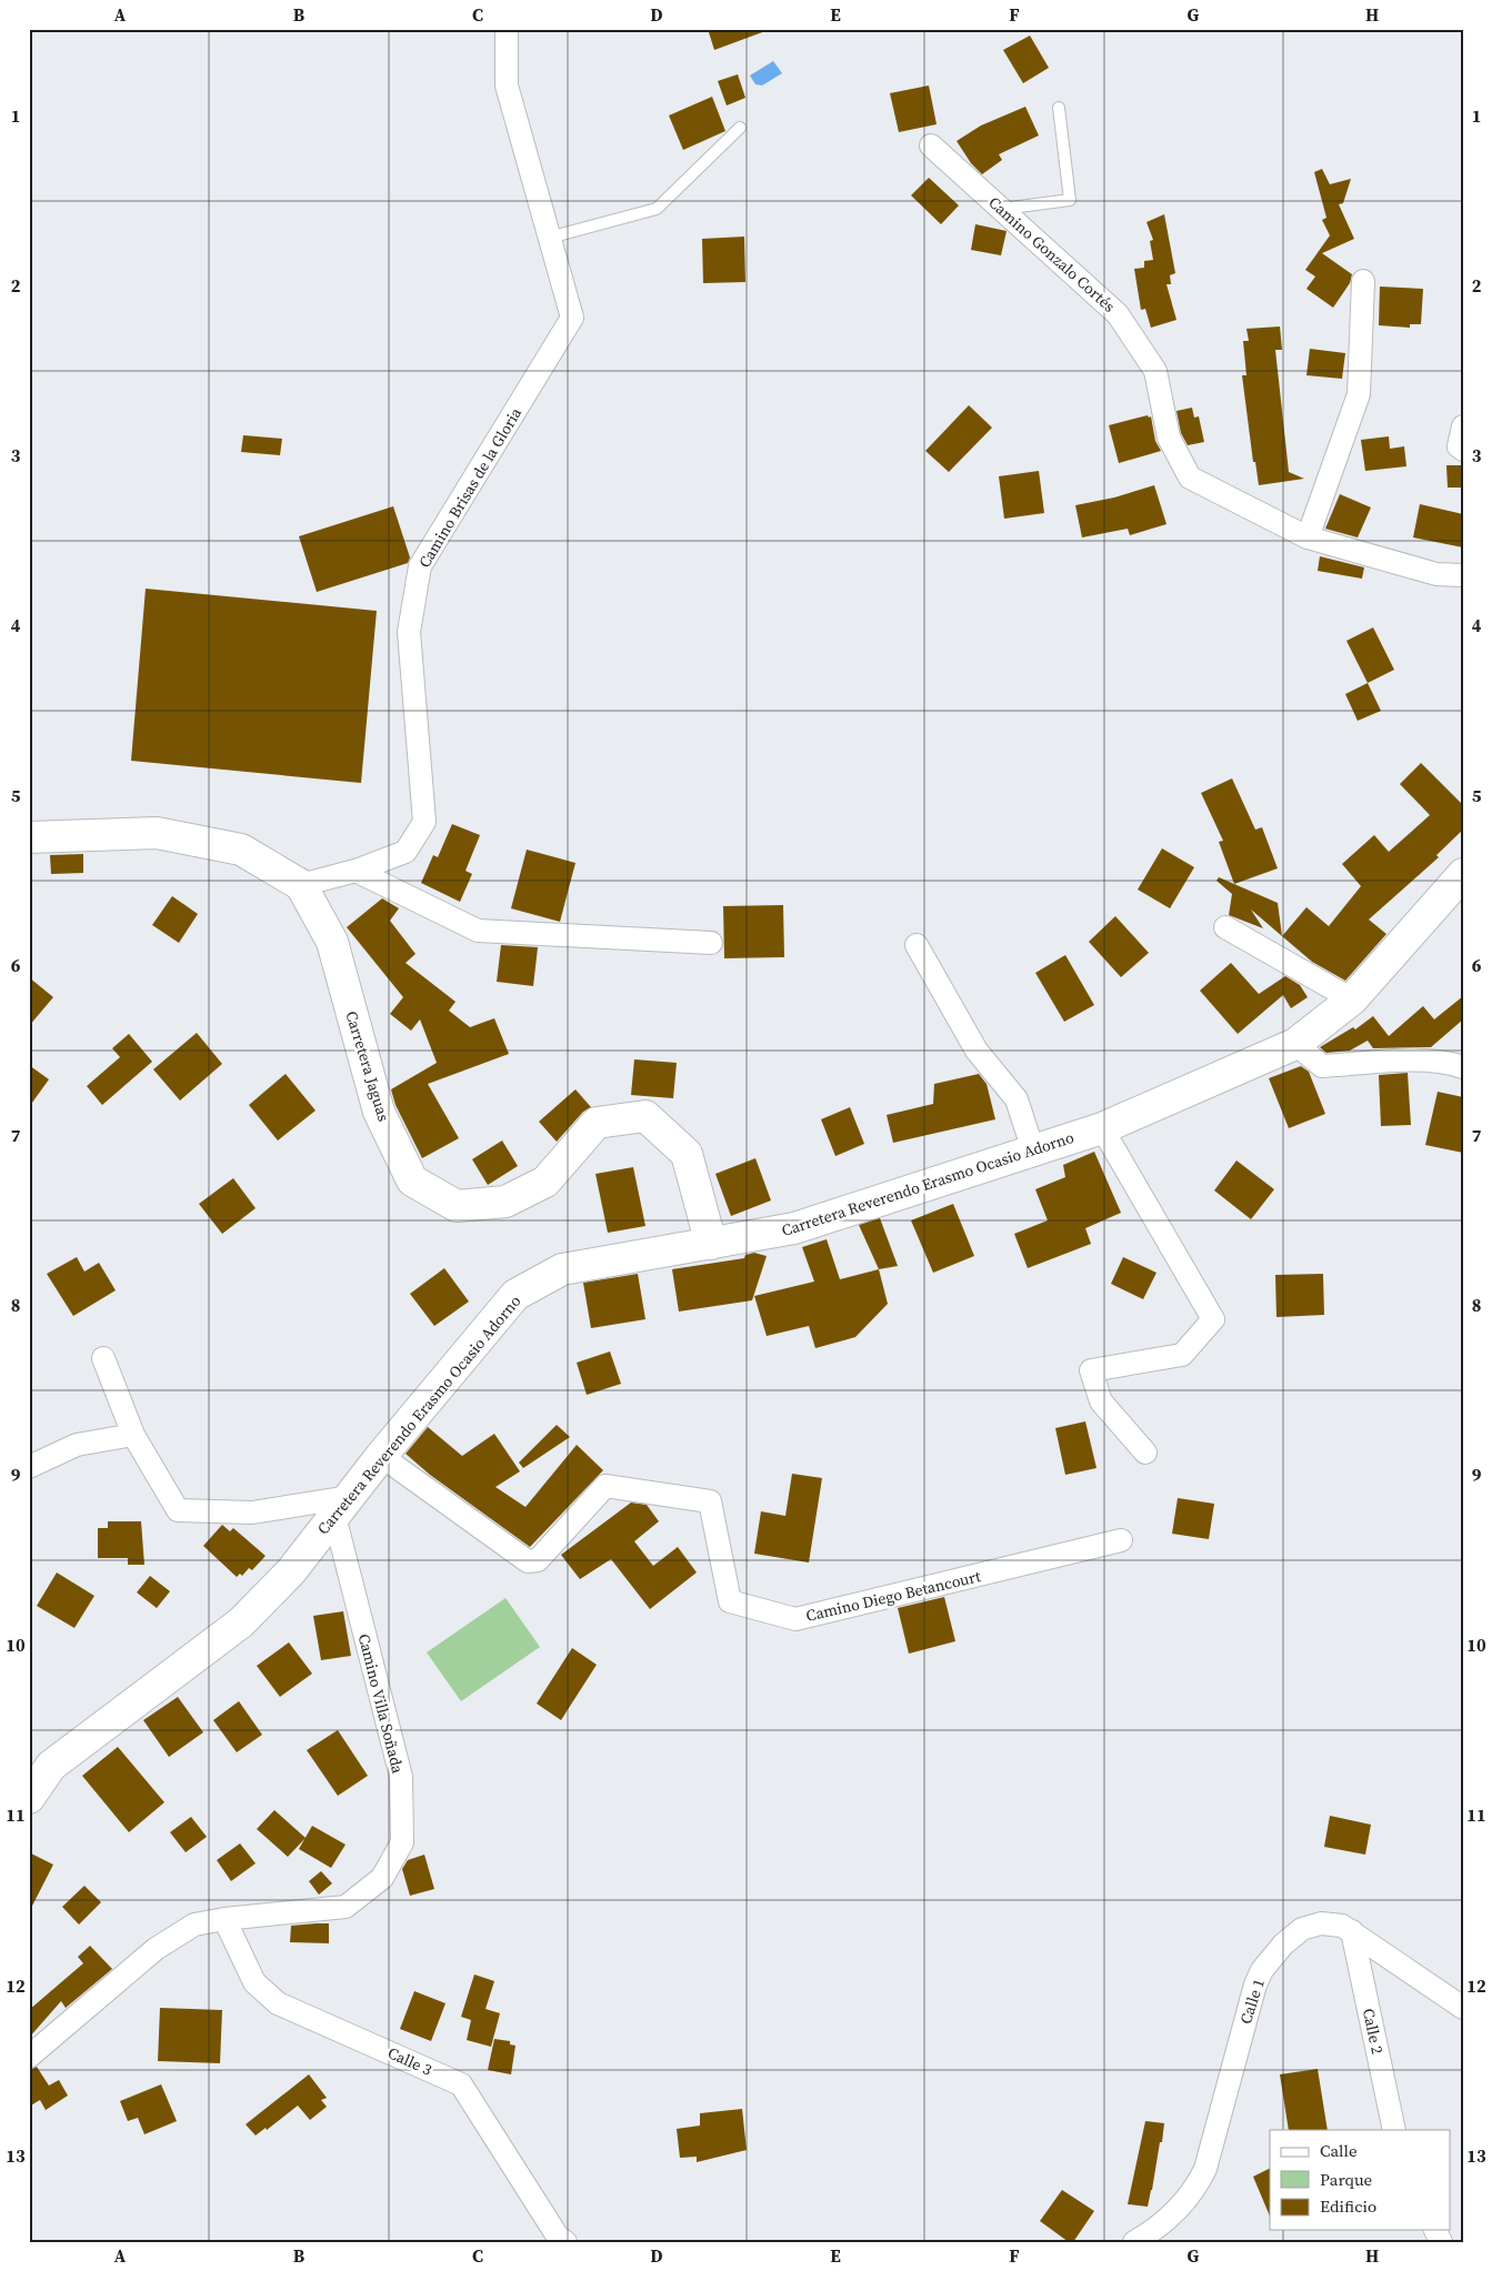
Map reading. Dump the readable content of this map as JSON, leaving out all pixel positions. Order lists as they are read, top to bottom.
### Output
{
  "streets": {
    "street": [
      "Camino Gonzalo Cortés",
      "Camino Brisas de la Gloria",
      "Carretera Jaguas",
      "Carretera Reverendo Erasmo Ocasio Adorno",
      "Camino Diego Betancourt",
      "Camino Villa Soñada",
      "Calle 1",
      "Calle 2",
      "Calle 3"
    ]
  },
  "crossings": [
    ["Camino Brisas de la Gloria", "Carretera Jaguas"],
    ["Carretera Jaguas", "Carretera Reverendo Erasmo Ocasio Adorno"],
    ["Carretera Reverendo Erasmo Ocasio Adorno", "Camino Diego Betancourt"],
    ["Carretera Reverendo Erasmo Ocasio Adorno", "Camino Villa Soñada"],
    ["Camino Villa Soñada", "Calle 3"],
    ["Calle 1", "Calle 2"]
  ],
  "legend": ["Calle", "Parque", "Edificio"],
  "grid": {
    "columns": [
      "A",
      "B",
      "C",
      "D",
      "E",
      "F",
      "G",
      "H"
    ],
    "rows": [
      "1",
      "2",
      "3",
      "4",
      "5",
      "6",
      "7",
      "8",
      "9",
      "10",
      "11",
      "12",
      "13"
    ]
  }
}
